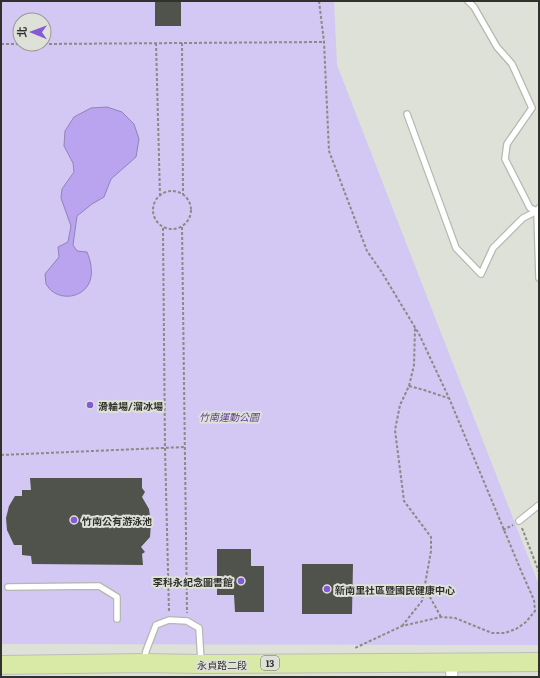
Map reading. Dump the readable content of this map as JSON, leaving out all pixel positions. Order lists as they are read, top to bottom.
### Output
{
  "streets": {
    "main road": ["13", "永貞路二段"]
  },
  "parks": ["竹南運動公園"],
  "places": [
    "滑輪場/溜冰場",
    "竹南公有游泳池",
    "李科永紀念圖書館",
    "新南里社區暨國民健康中心"
  ],
  "north": "left"
}
